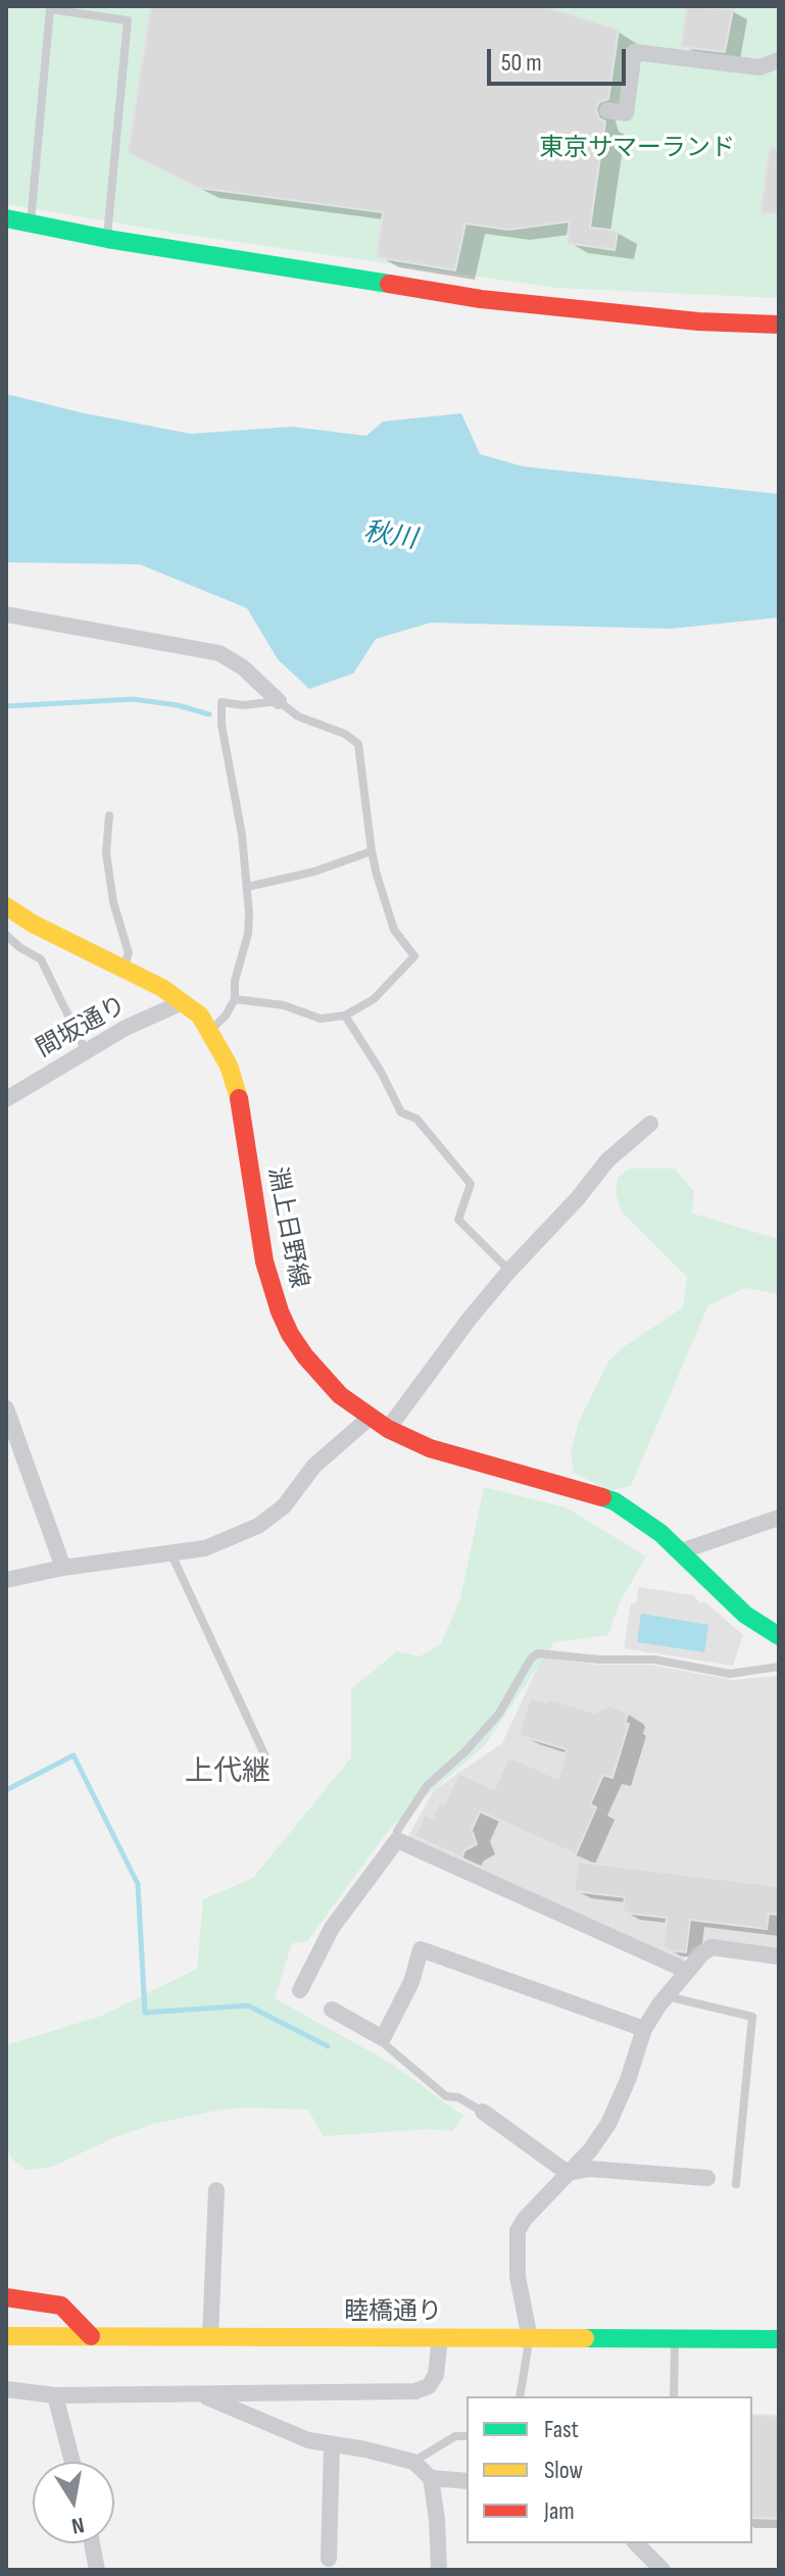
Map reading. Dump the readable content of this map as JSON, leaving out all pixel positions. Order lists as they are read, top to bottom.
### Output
{
  "streets": {
    "main road": ["淵上日野線", "睦橋通り"],
    "street": ["間坂通り"]
  },
  "crossings": [
    ["間坂通り", "淵上日野線"]
  ],
  "districts": ["上代継"],
  "water": ["秋川"],
  "parks": ["東京サマーランド"],
  "legend": ["Fast", "Slow", "Jam"],
  "scale_bar": "50 m",
  "north": "bottom"
}
